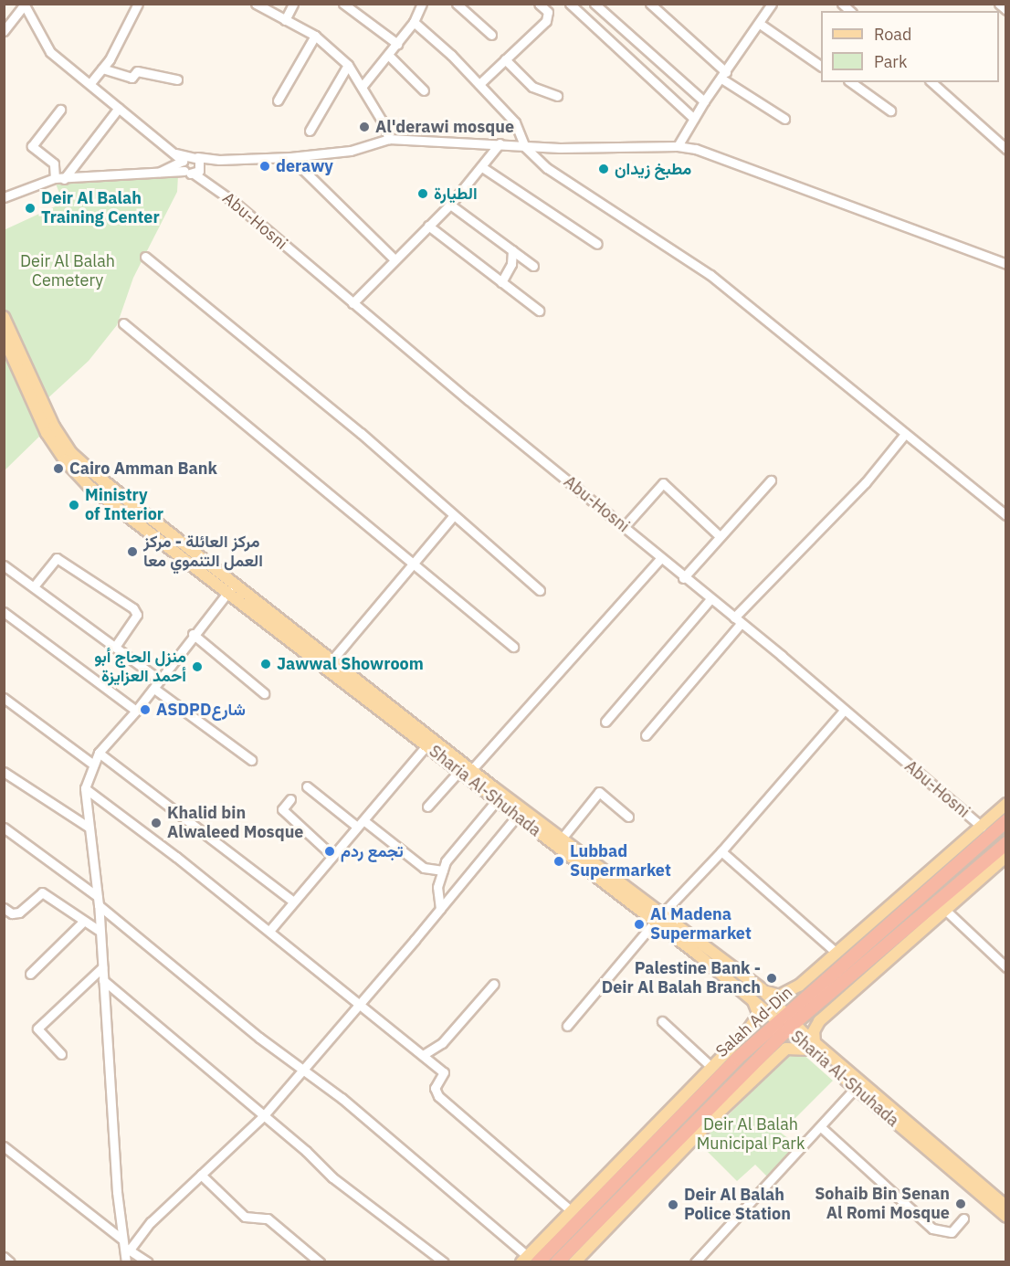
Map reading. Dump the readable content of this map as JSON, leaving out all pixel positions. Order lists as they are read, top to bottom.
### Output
{
  "streets": {
    "highway": ["Salah Ad-Din"],
    "main road": ["Sharia Al-Shuhada"],
    "street": ["Abu-Hosni"]
  },
  "crossings": [
    ["Sharia Al-Shuhada", "Salah Ad-Din"]
  ],
  "parks": ["Deir Al Balah Cemetery", "Deir Al Balah Municipal Park"],
  "places": [
    "Al'derawi mosque",
    "derawy",
    "مطبخ زيدان",
    "الطيارة",
    "Deir Al Balah Training Center",
    "Cairo Amman Bank",
    "Ministry of Interior",
    "مركز العائلة - مركز العمل التنموي معا",
    "Jawwal Showroom",
    "منزل الحاج أبو أحمد العزايزة",
    "ASDPDشارع",
    "Khalid bin Alwaleed Mosque",
    "تجمع ردم",
    "Lubbad Supermarket",
    "Al Madena Supermarket",
    "Palestine Bank - Deir Al Balah Branch",
    "Sohaib Bin Senan Al Romi Mosque",
    "Deir Al Balah Police Station"
  ],
  "legend": ["Road", "Park"]
}
